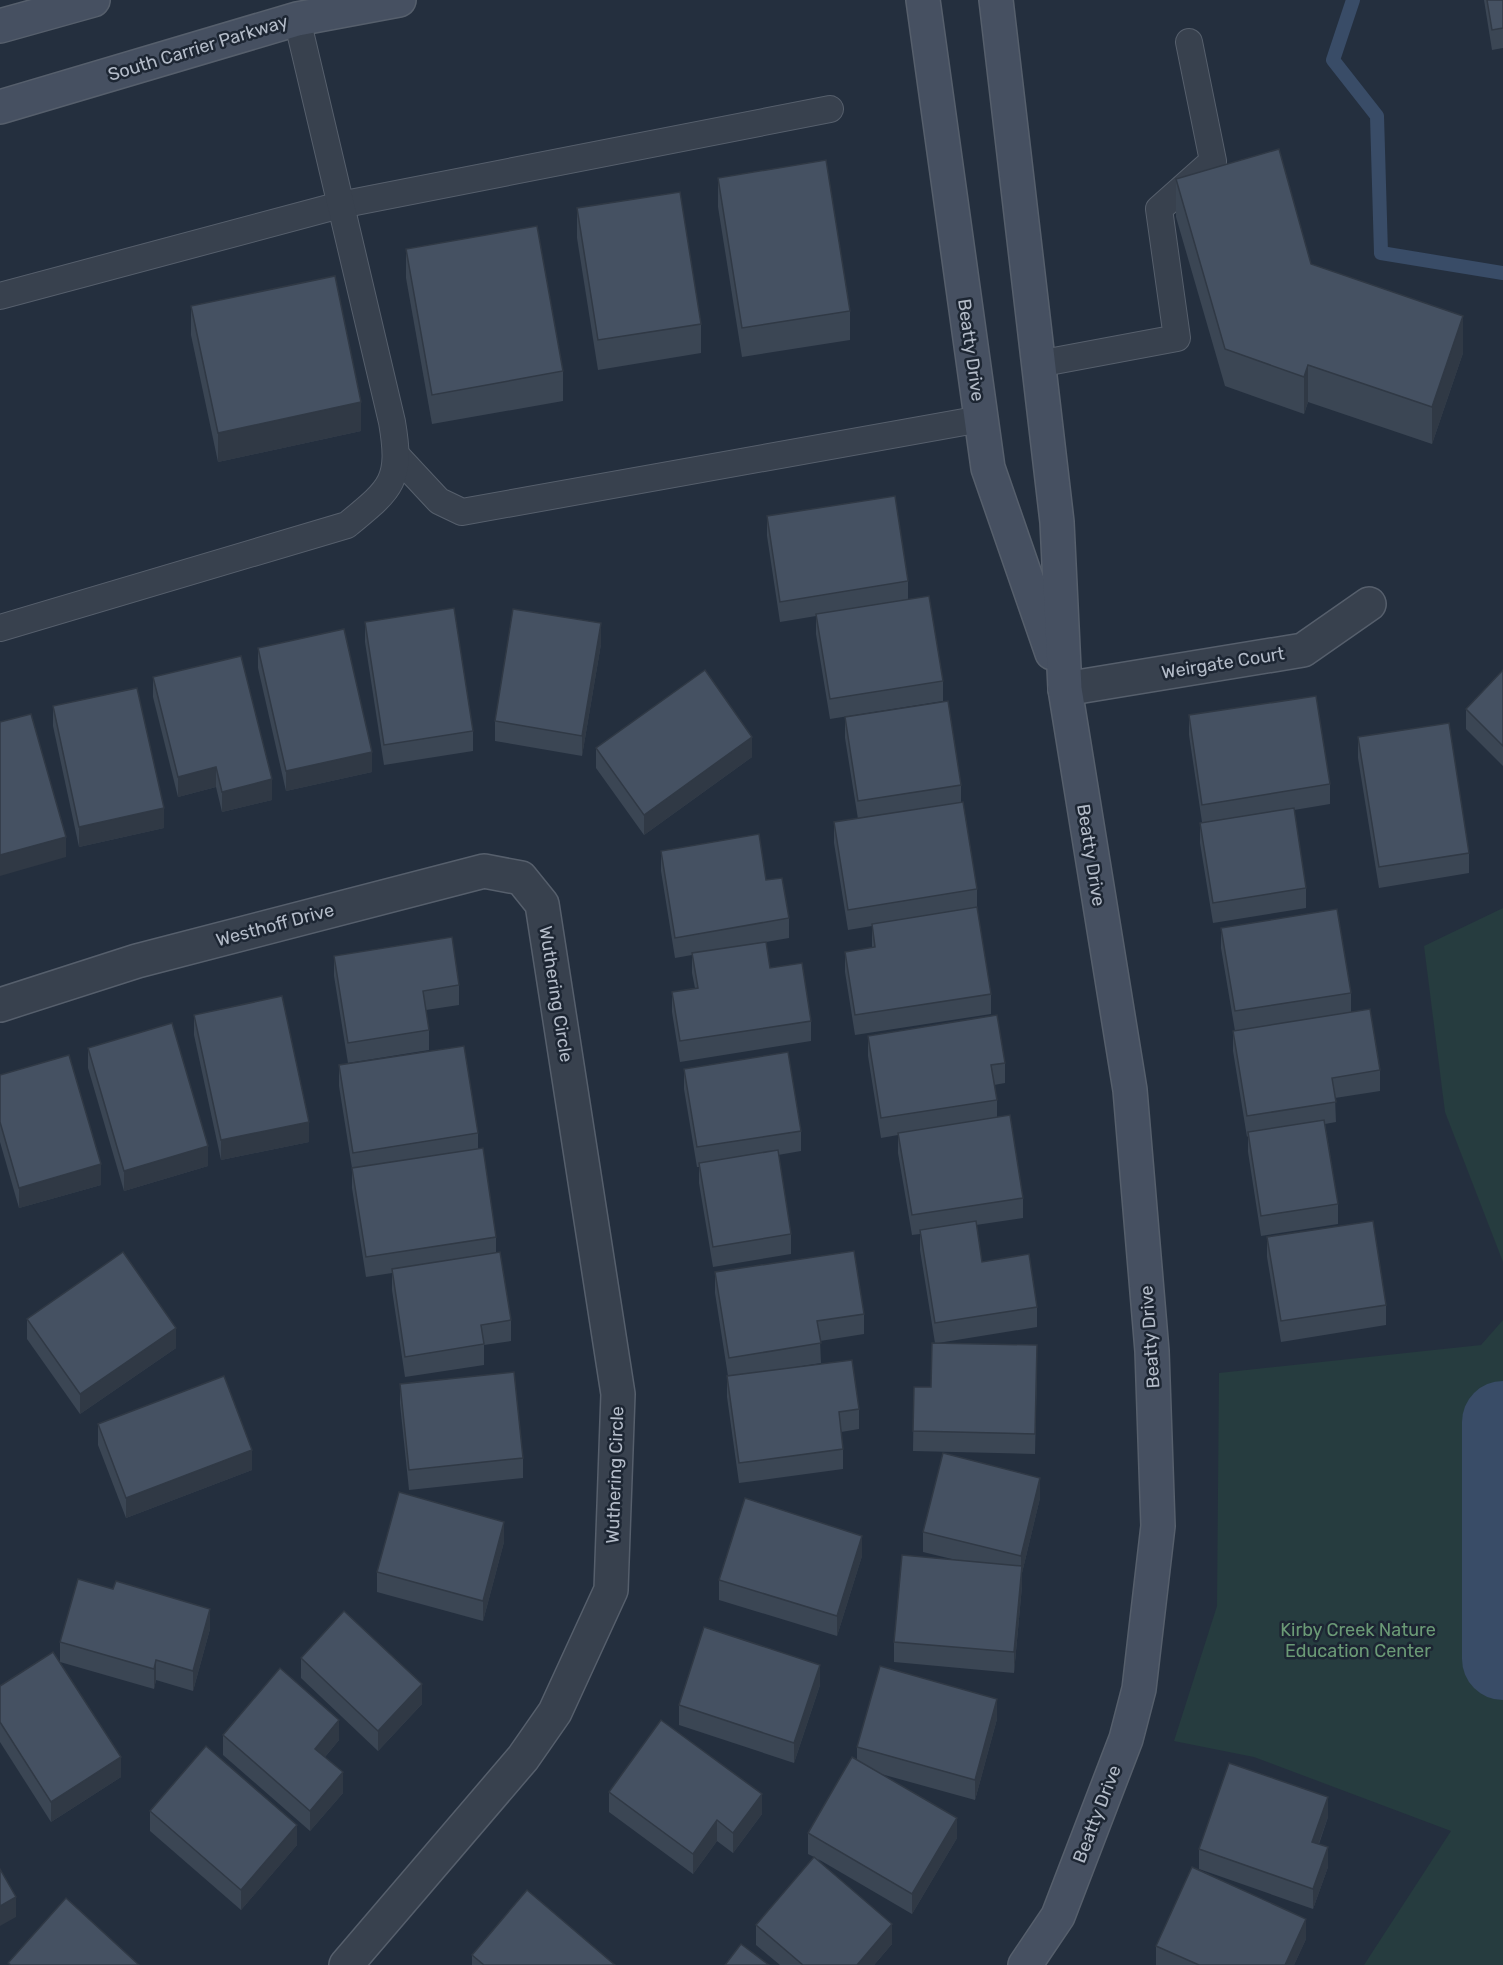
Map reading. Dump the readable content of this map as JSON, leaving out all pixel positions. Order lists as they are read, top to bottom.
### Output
{
  "streets": {
    "street": [
      "South Carrier Parkway",
      "Beatty Drive",
      "Weirgate Court",
      "Westhoff Drive",
      "Wuthering Circle"
    ]
  },
  "crossings": [
    ["Beatty Drive", "Weirgate Court"],
    ["Westhoff Drive", "Wuthering Circle"]
  ],
  "parks": ["Kirby Creek Nature Education Center"]
}
